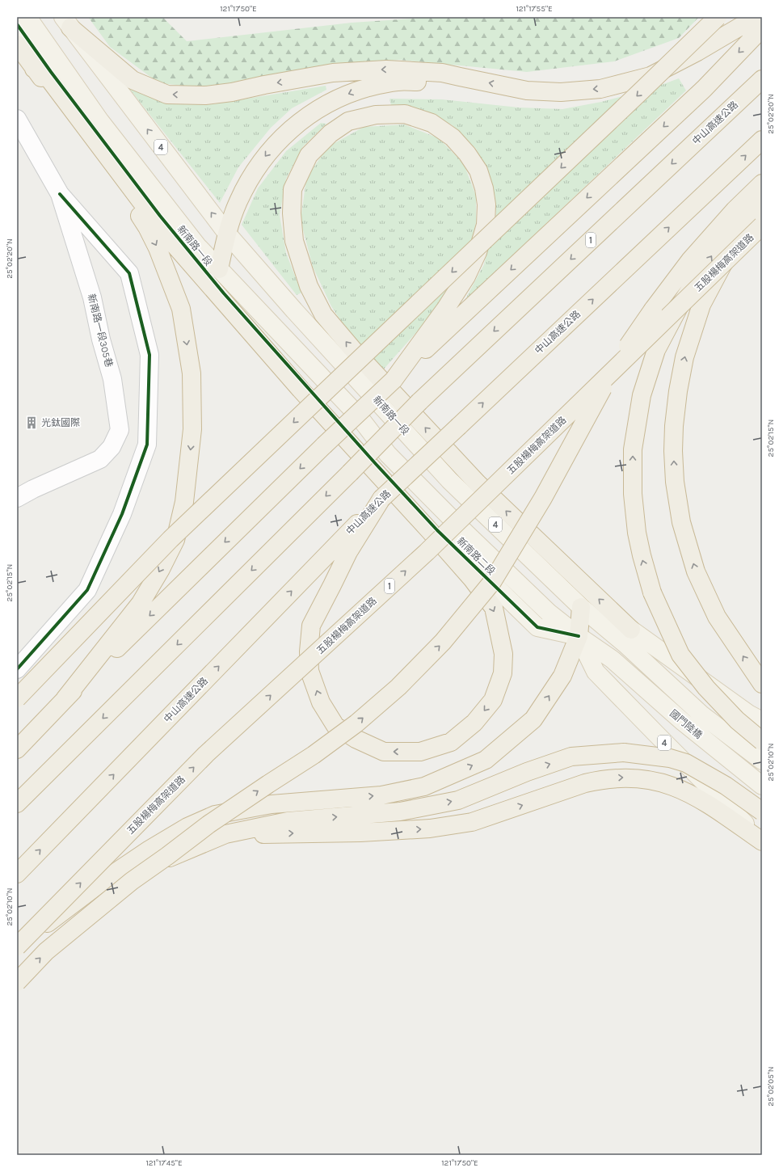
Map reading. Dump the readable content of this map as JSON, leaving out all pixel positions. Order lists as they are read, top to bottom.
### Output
{
  "streets": {
    "highway": ["中山高速公路", "1", "五股楊梅高架道路"],
    "main road": [
      "4",
      "新南路一段",
      "新南路二段",
      "國門陸橋"
    ],
    "street": ["新南路一段305巷"]
  },
  "crossings": [
    ["4", "新南路一段"],
    ["4", "新南路二段"],
    ["4", "國門陸橋"],
    ["新南路一段", "新南路二段"],
    ["新南路二段", "國門陸橋"]
  ],
  "places": {
    "building": ["光鈦國際"]
  },
  "coordinates": [
    "121°17'50\"E",
    "121°17'55\"E",
    "25°02'20\"N",
    "25°02'15\"N",
    "25°02'10\"N",
    "25°02'05\"N",
    "121°17'45\"E"
  ]
}
